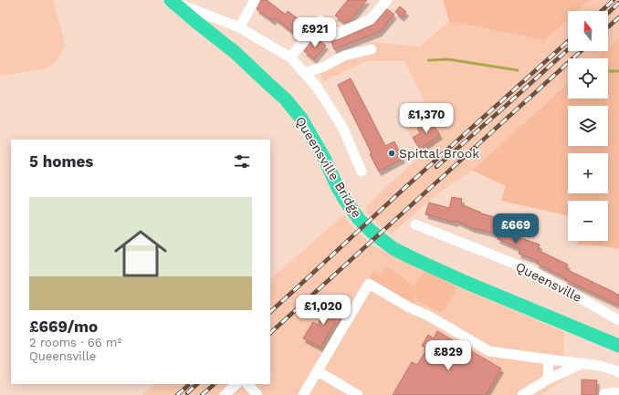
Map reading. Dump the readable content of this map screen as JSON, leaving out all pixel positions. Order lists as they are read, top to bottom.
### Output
{
  "streets": {
    "highway": ["Queensville Bridge"],
    "street": ["Queensville"]
  },
  "places": ["Spittal Brook"],
  "north": "top",
  "page": {
    "map_buttons": ["+", "−"],
    "price": [
      "£921",
      "£1,370",
      "£669",
      "£1,020",
      "£829"
    ],
    "heading": "5 homes",
    "list": [
      {
        "name": "£669/mo",
        "note": "2 rooms · 66 m² · Queensville"
      }
    ]
  }
}
